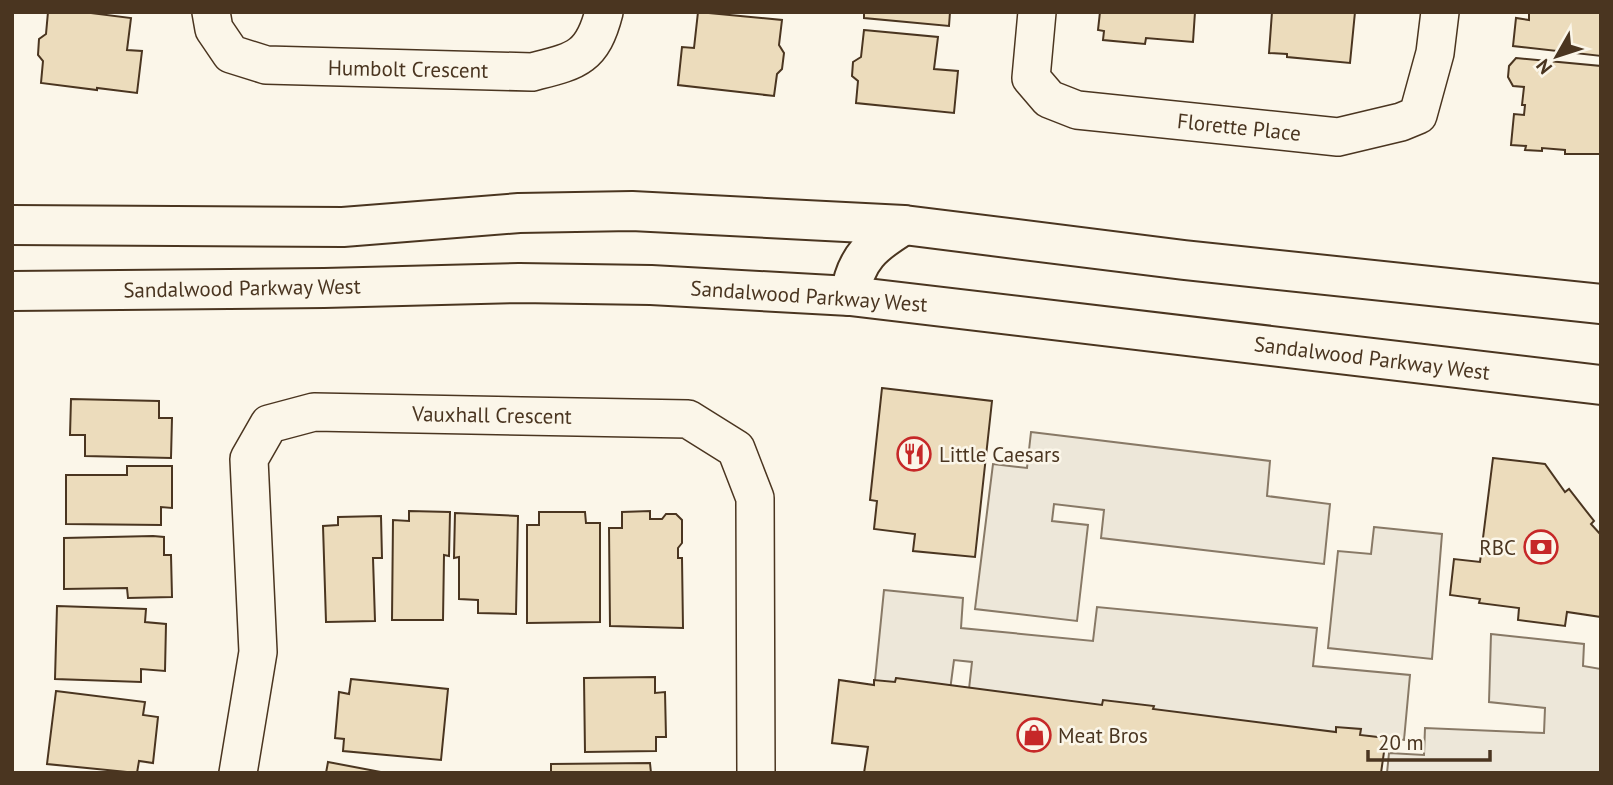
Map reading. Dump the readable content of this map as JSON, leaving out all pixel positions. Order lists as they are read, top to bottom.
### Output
{
  "streets": {
    "main road": ["Sandalwood Parkway West"],
    "street": ["Humbolt Crescent", "Florette Place", "Vauxhall Crescent"]
  },
  "places": {
    "restaurant": ["Little Caesars"],
    "bank": ["RBC"],
    "shop": ["Meat Bros"]
  },
  "scale_bar": "20 m",
  "north": "bottom left"
}
